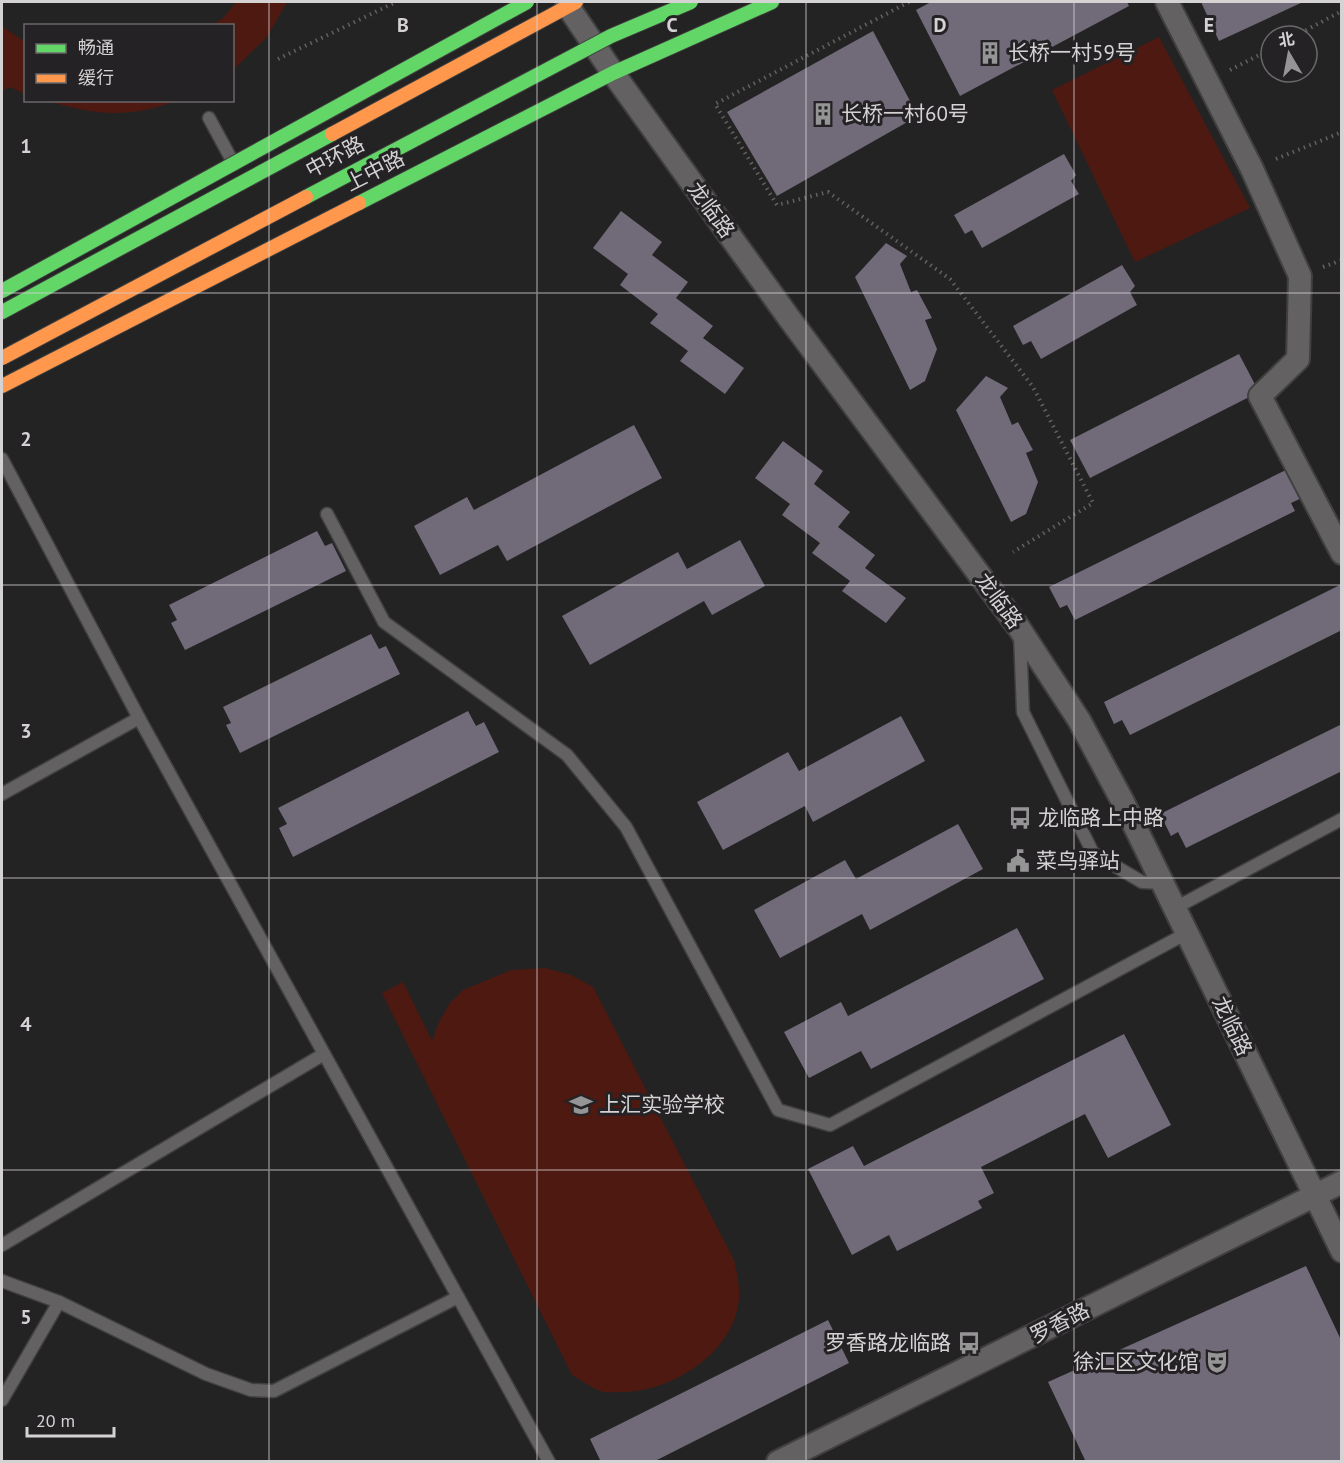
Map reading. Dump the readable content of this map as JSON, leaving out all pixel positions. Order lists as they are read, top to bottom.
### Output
{
  "streets": {
    "main road": ["中环路", "上中路"],
    "street": ["龙临路", "罗香路"]
  },
  "crossings": [
    ["上中路", "龙临路"],
    ["龙临路", "罗香路"]
  ],
  "places": {
    "building": ["长桥一村59号", "长桥一村60号"],
    "bus stop": ["龙临路上中路", "罗香路龙临路"],
    "public building": ["菜鸟驿站"],
    "school or university": ["上汇实验学校"],
    "theatre": ["徐汇区文化馆"]
  },
  "legend": ["畅通", "缓行"],
  "scale_bar": "20 m",
  "north": "top",
  "grid": {
    "columns": [
      "B",
      "C",
      "D",
      "E"
    ],
    "rows": [
      "1",
      "2",
      "3",
      "4",
      "5"
    ]
  }
}
